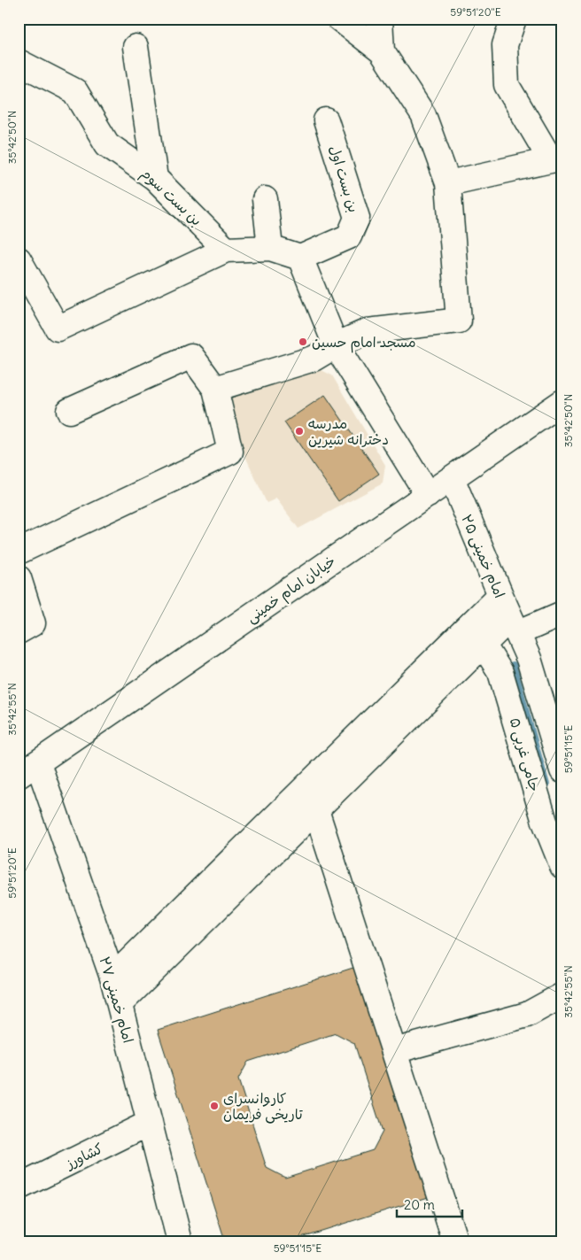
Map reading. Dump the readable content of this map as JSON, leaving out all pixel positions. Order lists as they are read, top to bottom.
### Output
{
  "streets": {
    "street": [
      "بن بست اول",
      "بن بست سوم",
      "امام خمینی ۲۵",
      "خیابان امام خمینی",
      "جامی غربی ۵",
      "امام خمینی ۲۷",
      "کشاورز"
    ]
  },
  "crossings": [
    ["امام خمینی ۲۵", "خیابان امام خمینی"],
    ["خیابان امام خمینی", "امام خمینی ۲۷"],
    ["امام خمینی ۲۷", "کشاورز"]
  ],
  "places": ["مسجد امام حسین", "مدرسه دخترانه شیرین", "کاروانسرای تاریخی فریمان"],
  "scale_bar": "20 m",
  "coordinates": [
    "59°51'20\"E",
    "35°42'50\"N",
    "35°42'55\"N",
    "59°51'15\"E"
  ]
}
